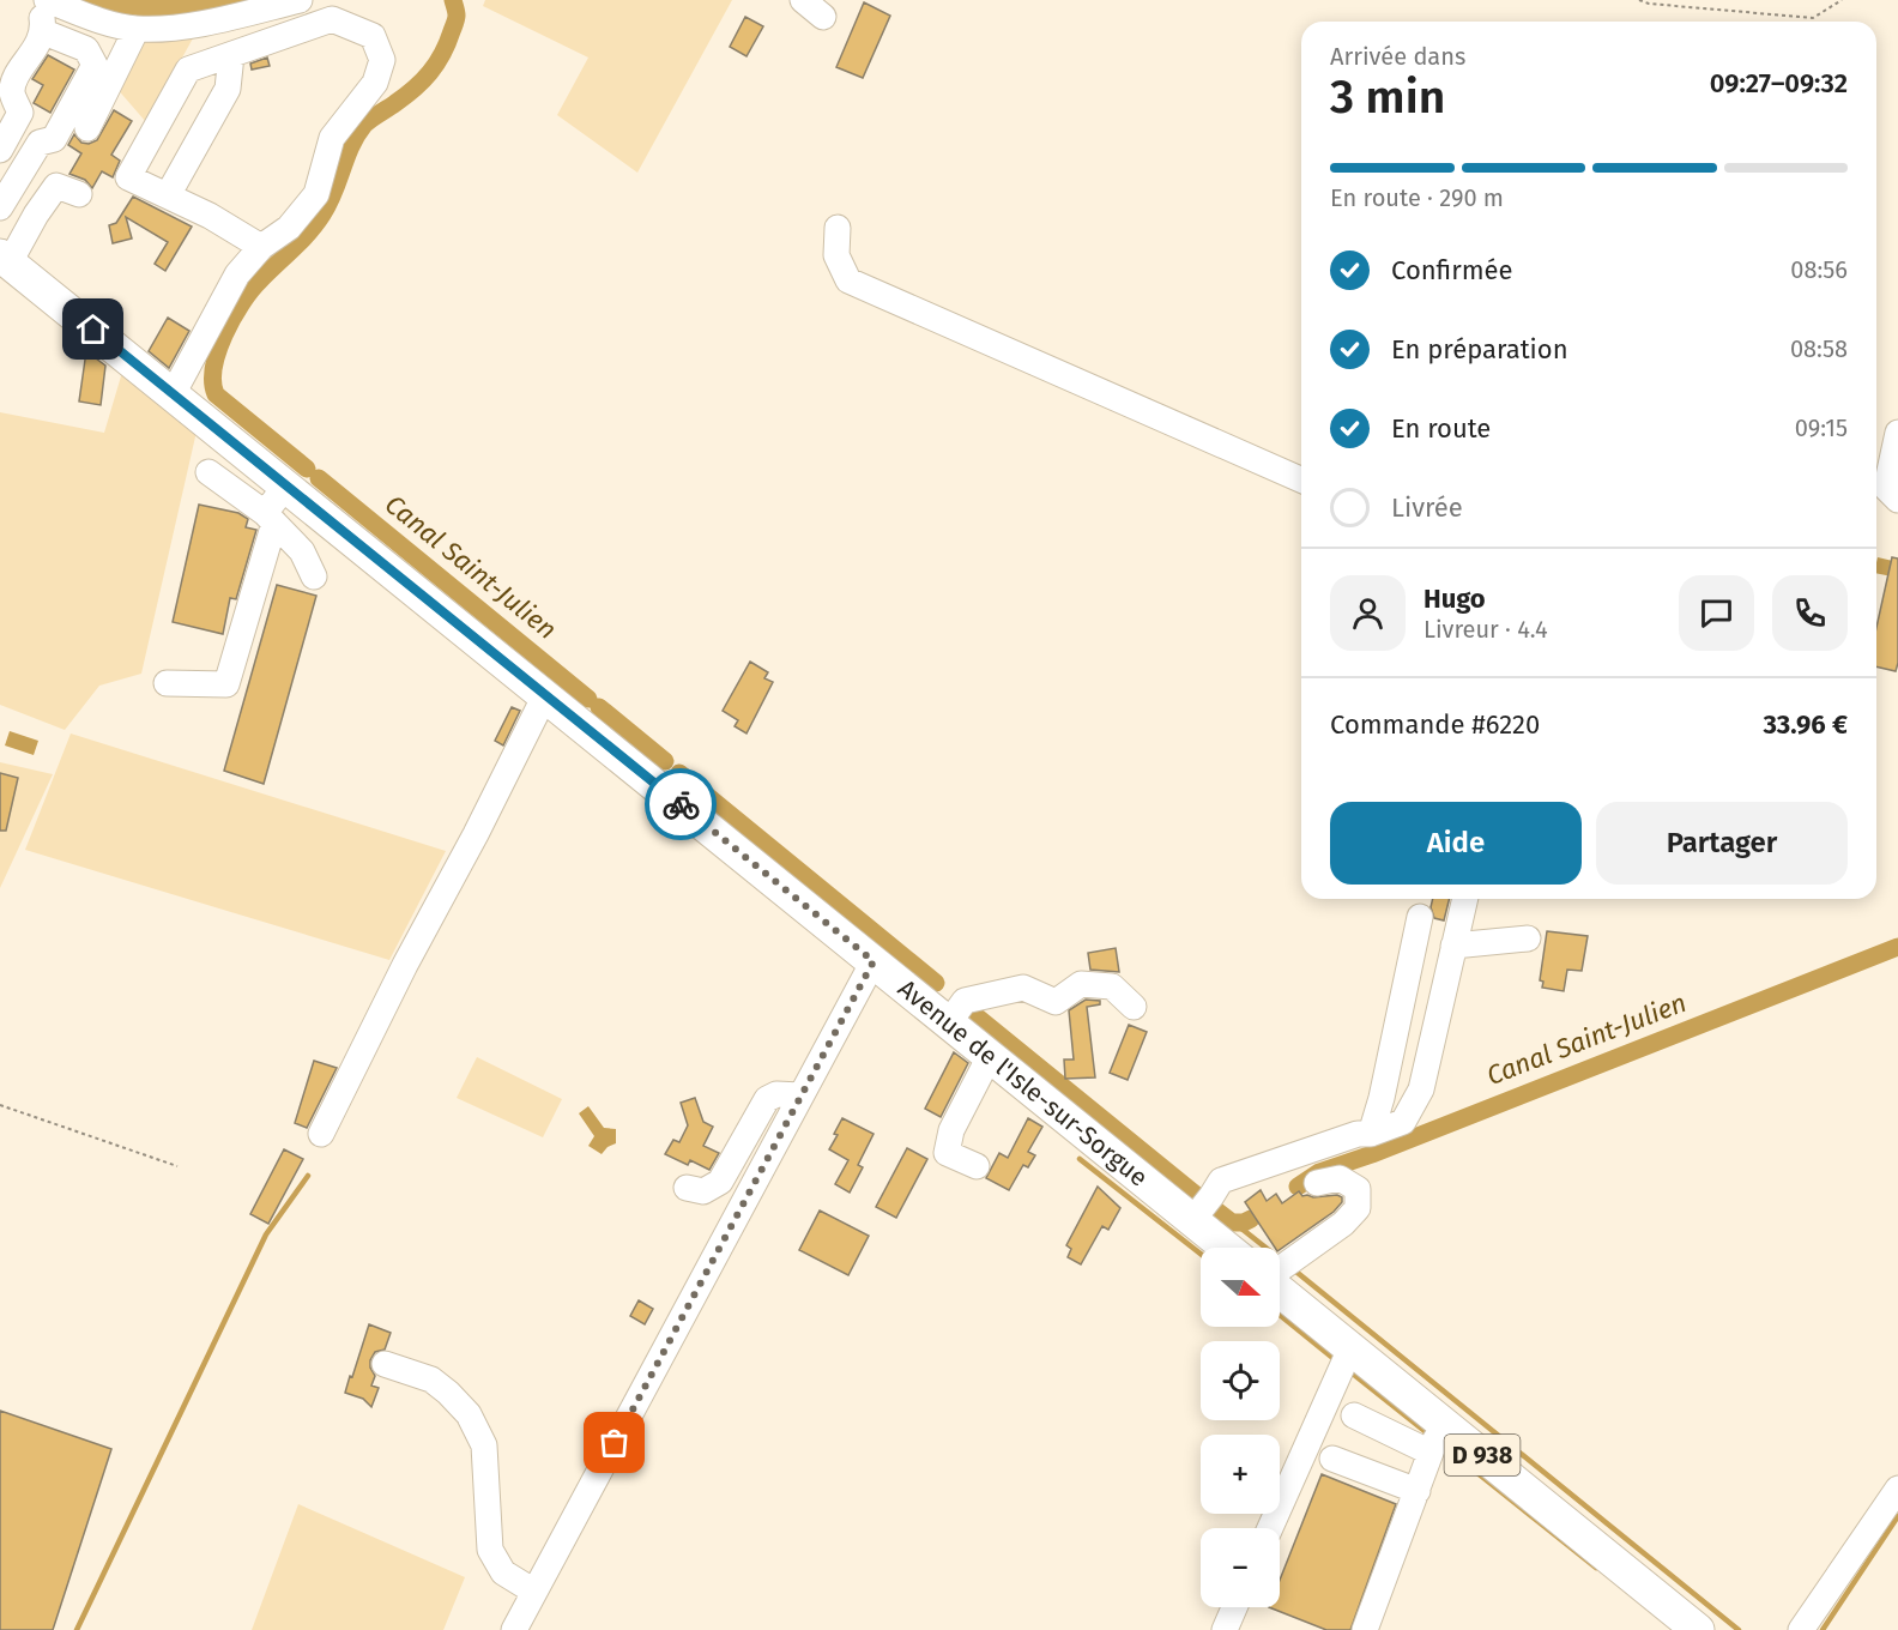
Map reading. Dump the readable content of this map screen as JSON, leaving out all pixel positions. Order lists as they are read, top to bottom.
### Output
{
  "streets": {
    "main road": ["Avenue de l'Isle-sur-Sorgue", "D 938"]
  },
  "water": ["Canal Saint-Julien"],
  "north": "right",
  "page": {
    "heading": ["3 min", "Arrivée dans", "09:27–09:32"],
    "panel": [
      "Hugo",
      "Livreur · 4.4",
      "Commande #6220",
      "33.96 €"
    ],
    "bar": "En route · 290 m",
    "list": [
      ["Confirmée", "08:56"],
      ["En préparation", "08:58"],
      ["En route", "09:15"],
      "Livrée"
    ],
    "buttons": ["Aide", "Partager"],
    "map_buttons": ["+", "−"]
  }
}
